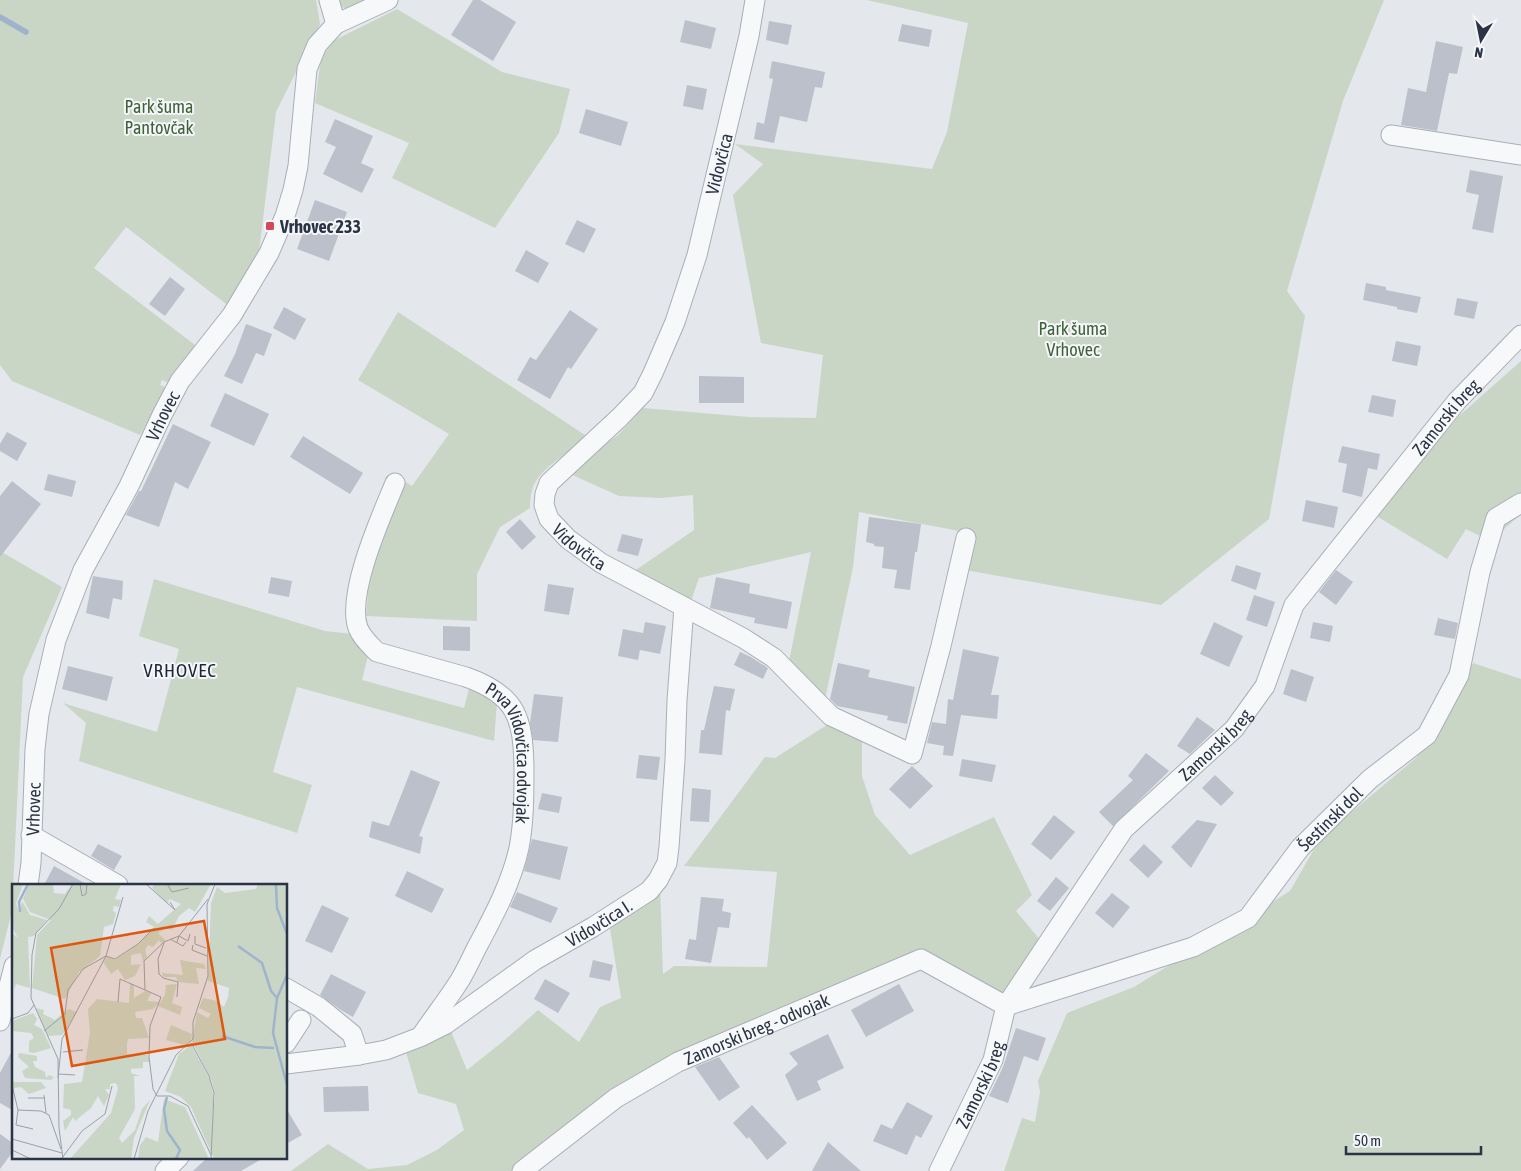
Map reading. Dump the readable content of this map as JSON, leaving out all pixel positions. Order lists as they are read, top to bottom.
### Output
{
  "streets": {
    "street": [
      "Vidovčica",
      "Vrhovec",
      "Zamorski breg",
      "Prva Vidovčica odvojak",
      "Šestinski dol",
      "Vidovčica I.",
      "Zamorski breg - odvojak"
    ]
  },
  "crossings": [
    ["Vidovčica", "Vidovčica I."],
    ["Zamorski breg", "Šestinski dol"],
    ["Zamorski breg", "Zamorski breg - odvojak"],
    ["Prva Vidovčica odvojak", "Vidovčica I."],
    ["Šestinski dol", "Zamorski breg - odvojak"]
  ],
  "districts": ["VRHOVEC"],
  "parks": ["Park šuma Pantovčak", "Park šuma Vrhovec"],
  "places": {
    "transit": ["Vrhovec 233"]
  },
  "scale_bar": "50 m",
  "north": "bottom"
}
